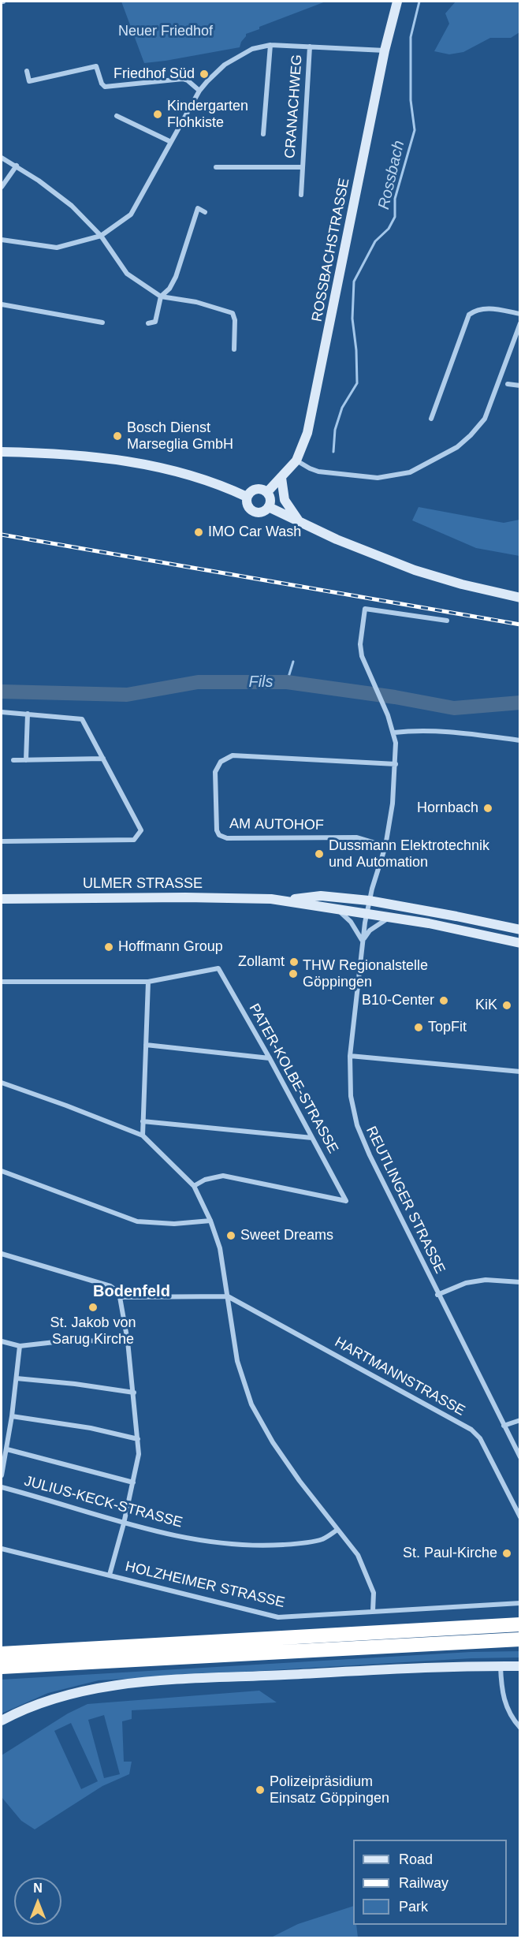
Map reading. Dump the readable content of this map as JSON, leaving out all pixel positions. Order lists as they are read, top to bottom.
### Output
{
  "streets": {
    "main road": ["ROSSBACHSTRASSE", "ULMER STRASSE"],
    "street": [
      "CRANACHWEG",
      "AM AUTOHOF",
      "PATER-KOLBE-STRASSE",
      "REUTLINGER STRASSE",
      "HARTMANNSTRASSE",
      "JULIUS-KECK-STRASSE",
      "HOLZHEIMER STRASSE"
    ]
  },
  "crossings": [
    ["ULMER STRASSE", "REUTLINGER STRASSE"]
  ],
  "districts": ["Bodenfeld"],
  "water": ["Rossbach", "Fils"],
  "parks": ["Neuer Friedhof"],
  "places": [
    "Friedhof Süd",
    "Kindergarten Flohkiste",
    "Bosch Dienst Marseglia GmbH",
    "IMO Car Wash",
    "Hornbach",
    "Dussmann Elektrotechnik und Automation",
    "Hoffmann Group",
    "Zollamt",
    "THW Regionalstelle Göppingen",
    "B10-Center",
    "KiK",
    "TopFit",
    "Sweet Dreams",
    "St. Jakob von Sarug Kirche",
    "St. Paul-Kirche",
    "Polizeipräsidium Einsatz Göppingen"
  ],
  "legend": ["Road", "Railway", "Park"],
  "north": "top"
}
